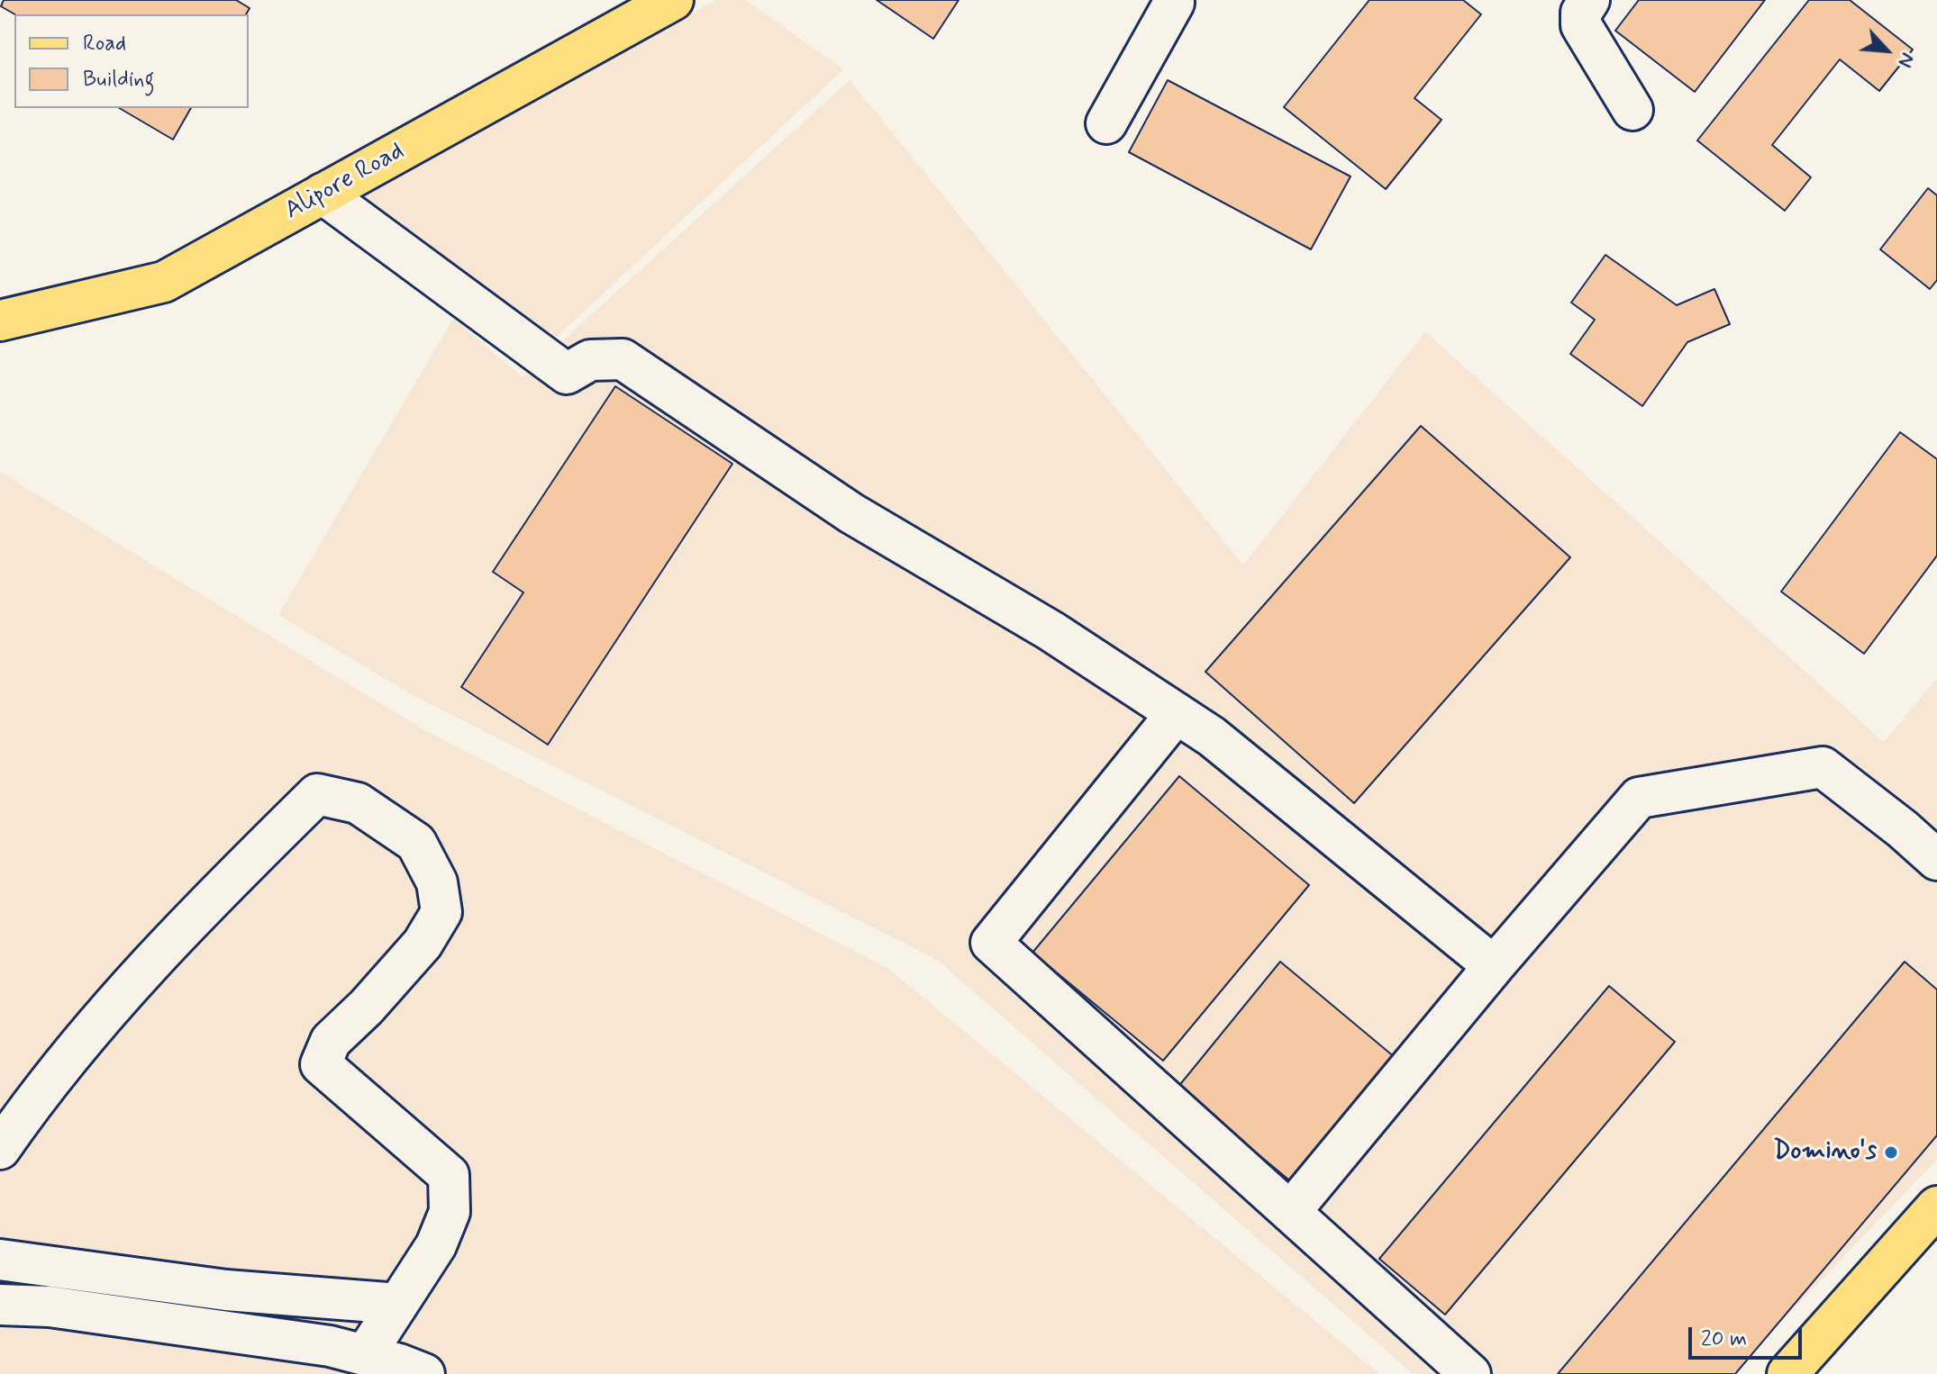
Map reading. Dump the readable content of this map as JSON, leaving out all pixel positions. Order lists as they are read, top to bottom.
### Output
{
  "streets": {
    "main road": ["Alipore Road"]
  },
  "places": ["Domino's"],
  "legend": ["Road", "Building"],
  "scale_bar": "20 m",
  "north": "bottom right"
}
